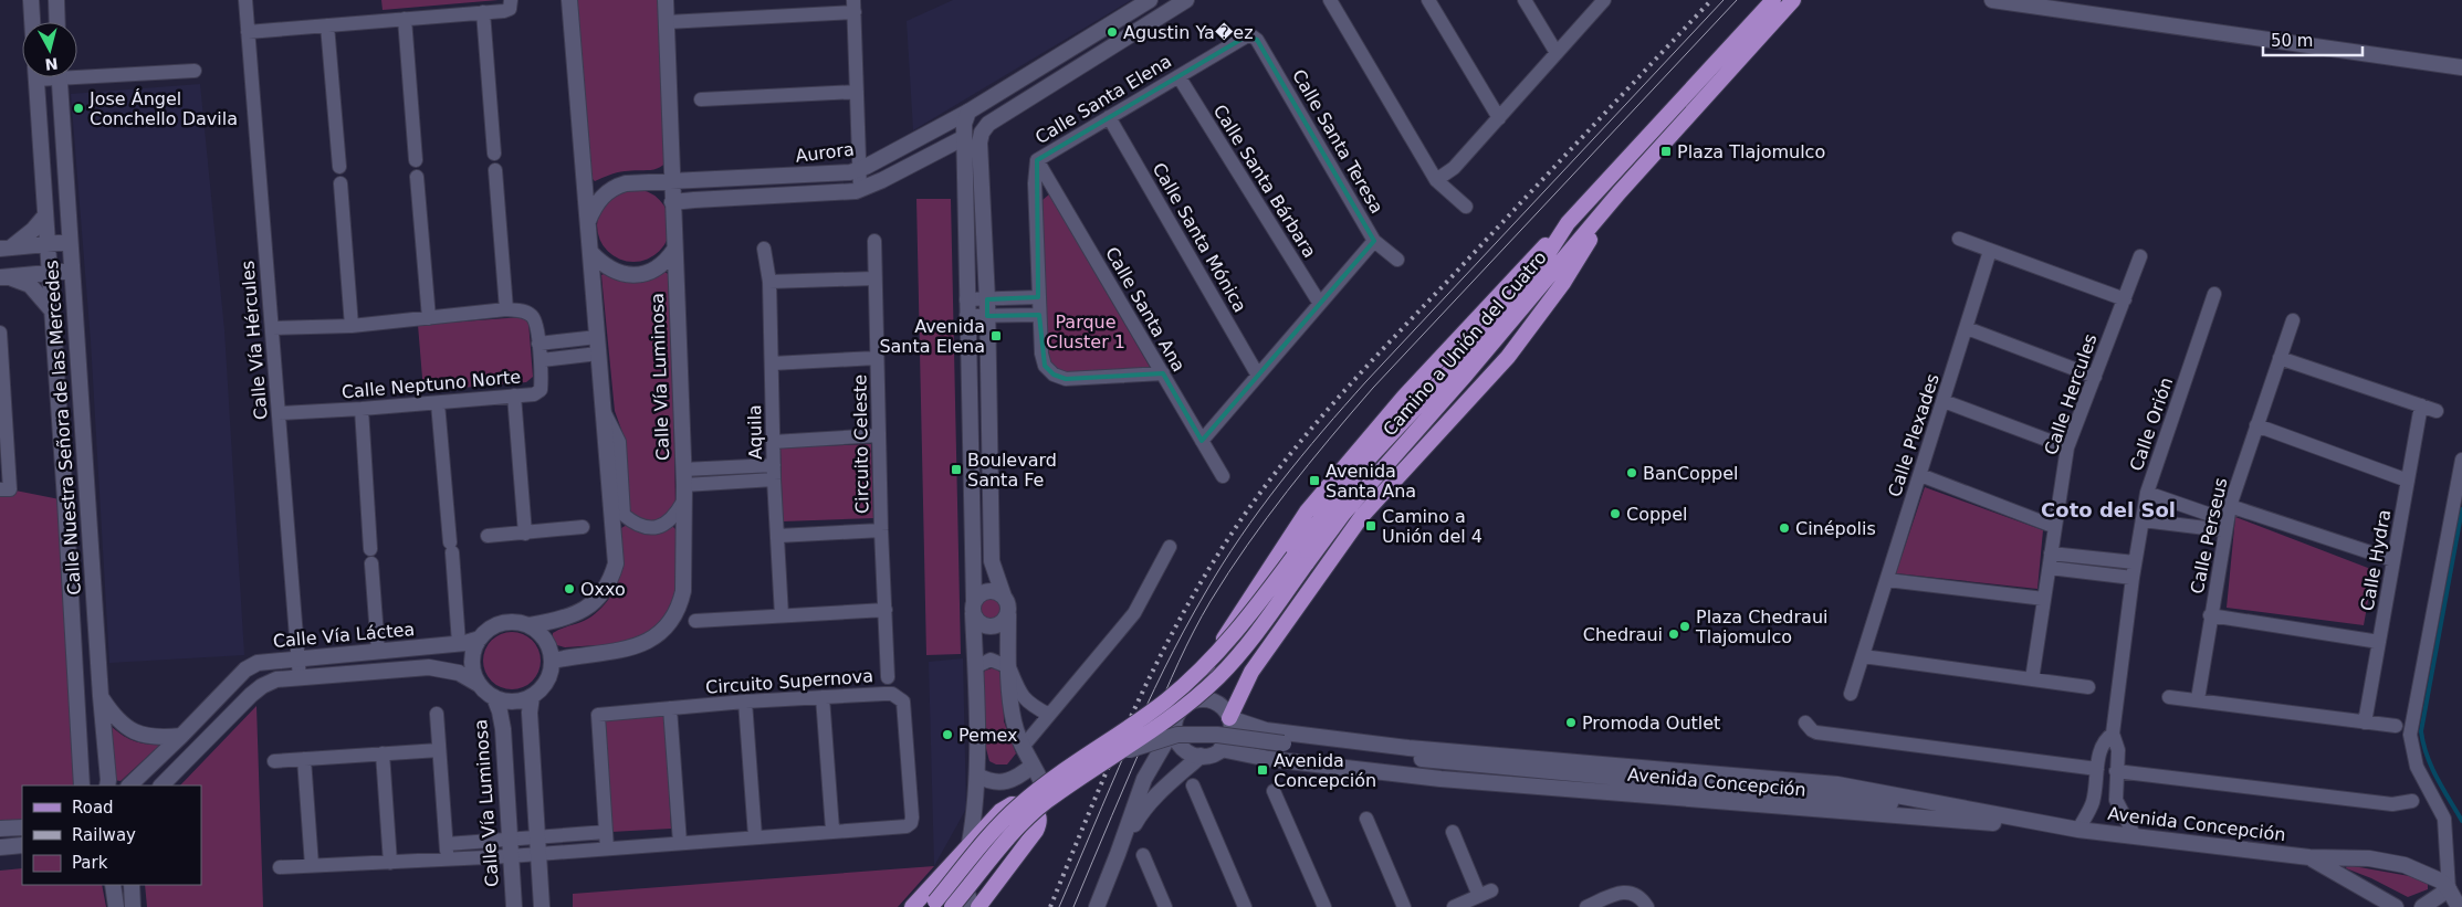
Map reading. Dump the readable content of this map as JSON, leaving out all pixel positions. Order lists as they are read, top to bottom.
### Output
{
  "streets": {
    "main road": ["Camino a Unión del Cuatro"],
    "street": [
      "Calle Santa Elena",
      "Calle Santa Teresa",
      "Aurora",
      "Calle Santa Bárbara",
      "Calle Santa Mónica",
      "Calle Santa Ana",
      "Calle Vía Hércules",
      "Calle Vía Luminosa",
      "Calle Neptuno Norte",
      "Calle Hercules",
      "Calle Orión",
      "Calle Nuestra Señora de las Mercedes",
      "Aquila",
      "Calle Plexades",
      "Circuito Celeste",
      "Calle Perseus",
      "Calle Hydra",
      "Calle Vía Láctea",
      "Circuito Supernova",
      "Avenida Concepción"
    ]
  },
  "crossings": [
    ["Calle Santa Elena", "Calle Santa Teresa"],
    ["Calle Santa Elena", "Calle Santa Bárbara"],
    ["Calle Santa Elena", "Calle Santa Mónica"],
    ["Calle Santa Elena", "Calle Santa Ana"],
    ["Aurora", "Calle Vía Luminosa"],
    ["Calle Vía Hércules", "Calle Neptuno Norte"],
    ["Calle Vía Hércules", "Calle Vía Láctea"],
    ["Camino a Unión del Cuatro", "Avenida Concepción"],
    ["Calle Vía Luminosa", "Calle Vía Láctea"],
    ["Calle Vía Luminosa", "Circuito Supernova"],
    ["Calle Orión", "Avenida Concepción"]
  ],
  "districts": ["Coto del Sol"],
  "parks": ["Parque Cluster 1"],
  "places": {
    "other": [
      "Agustin Ya�ez",
      "Jose Ángel Conchello Davila",
      "BanCoppel",
      "Coppel",
      "Cinépolis",
      "Oxxo",
      "Plaza Chedraui Tlajomulco",
      "Chedraui",
      "Promoda Outlet",
      "Pemex"
    ],
    "transit": [
      "Plaza Tlajomulco",
      "Avenida Santa Elena",
      "Boulevard Santa Fe",
      "Avenida Santa Ana",
      "Camino a Unión del 4",
      "Avenida Concepción"
    ]
  },
  "legend": ["Road", "Railway", "Park"],
  "scale_bar": "50 m",
  "north": "bottom"
}
